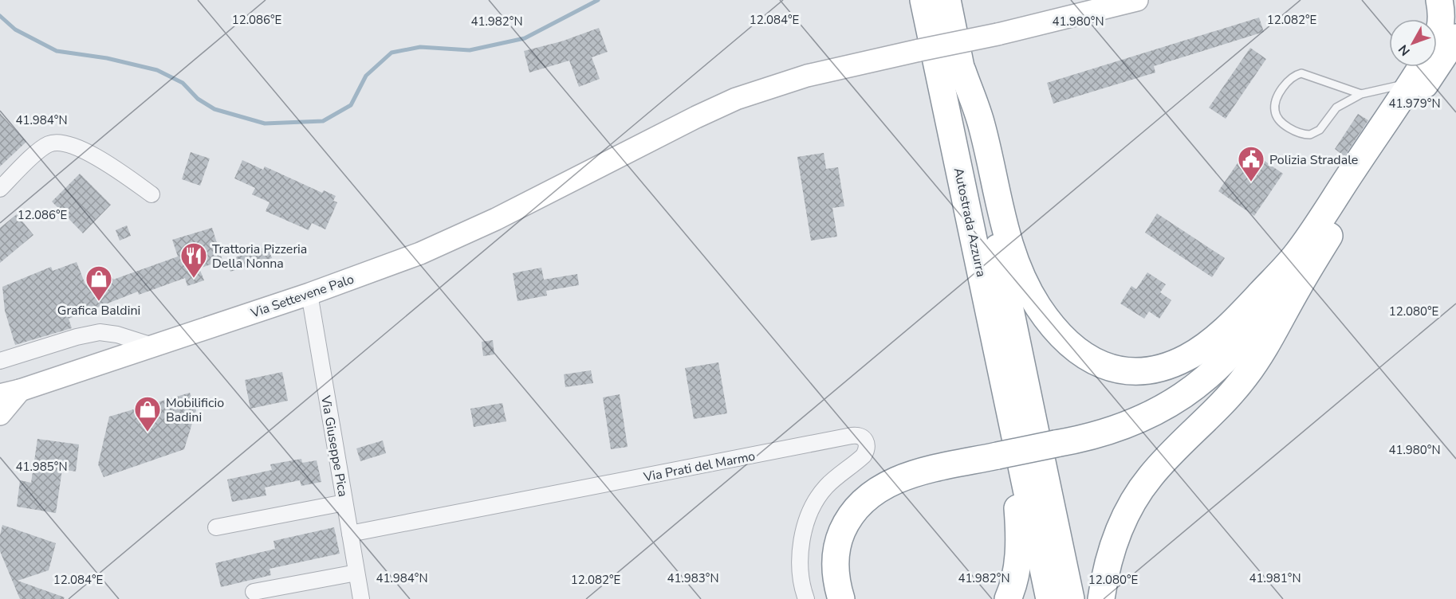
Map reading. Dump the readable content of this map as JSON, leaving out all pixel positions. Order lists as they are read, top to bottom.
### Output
{
  "streets": {
    "highway": ["Autostrada Azzurra"],
    "main road": ["Via Settevene Palo"],
    "street": ["Via Giuseppe Pica", "Via Prati del Marmo"]
  },
  "crossings": [
    ["Via Settevene Palo", "Via Giuseppe Pica"],
    ["Via Giuseppe Pica", "Via Prati del Marmo"]
  ],
  "places": {
    "public building": ["Polizia Stradale"],
    "restaurant": ["Trattoria Pizzeria Della Nonna"],
    "shop": ["Grafica Baldini", "Mobilificio Badini"]
  },
  "north": "bottom left",
  "coordinates": [
    "12.084°E",
    "12.082°E",
    "12.086°E",
    "41.982°N",
    "41.980°N",
    "41.979°N",
    "41.984°N",
    "12.080°E",
    "41.985°N",
    "41.983°N",
    "41.981°N"
  ]
}
